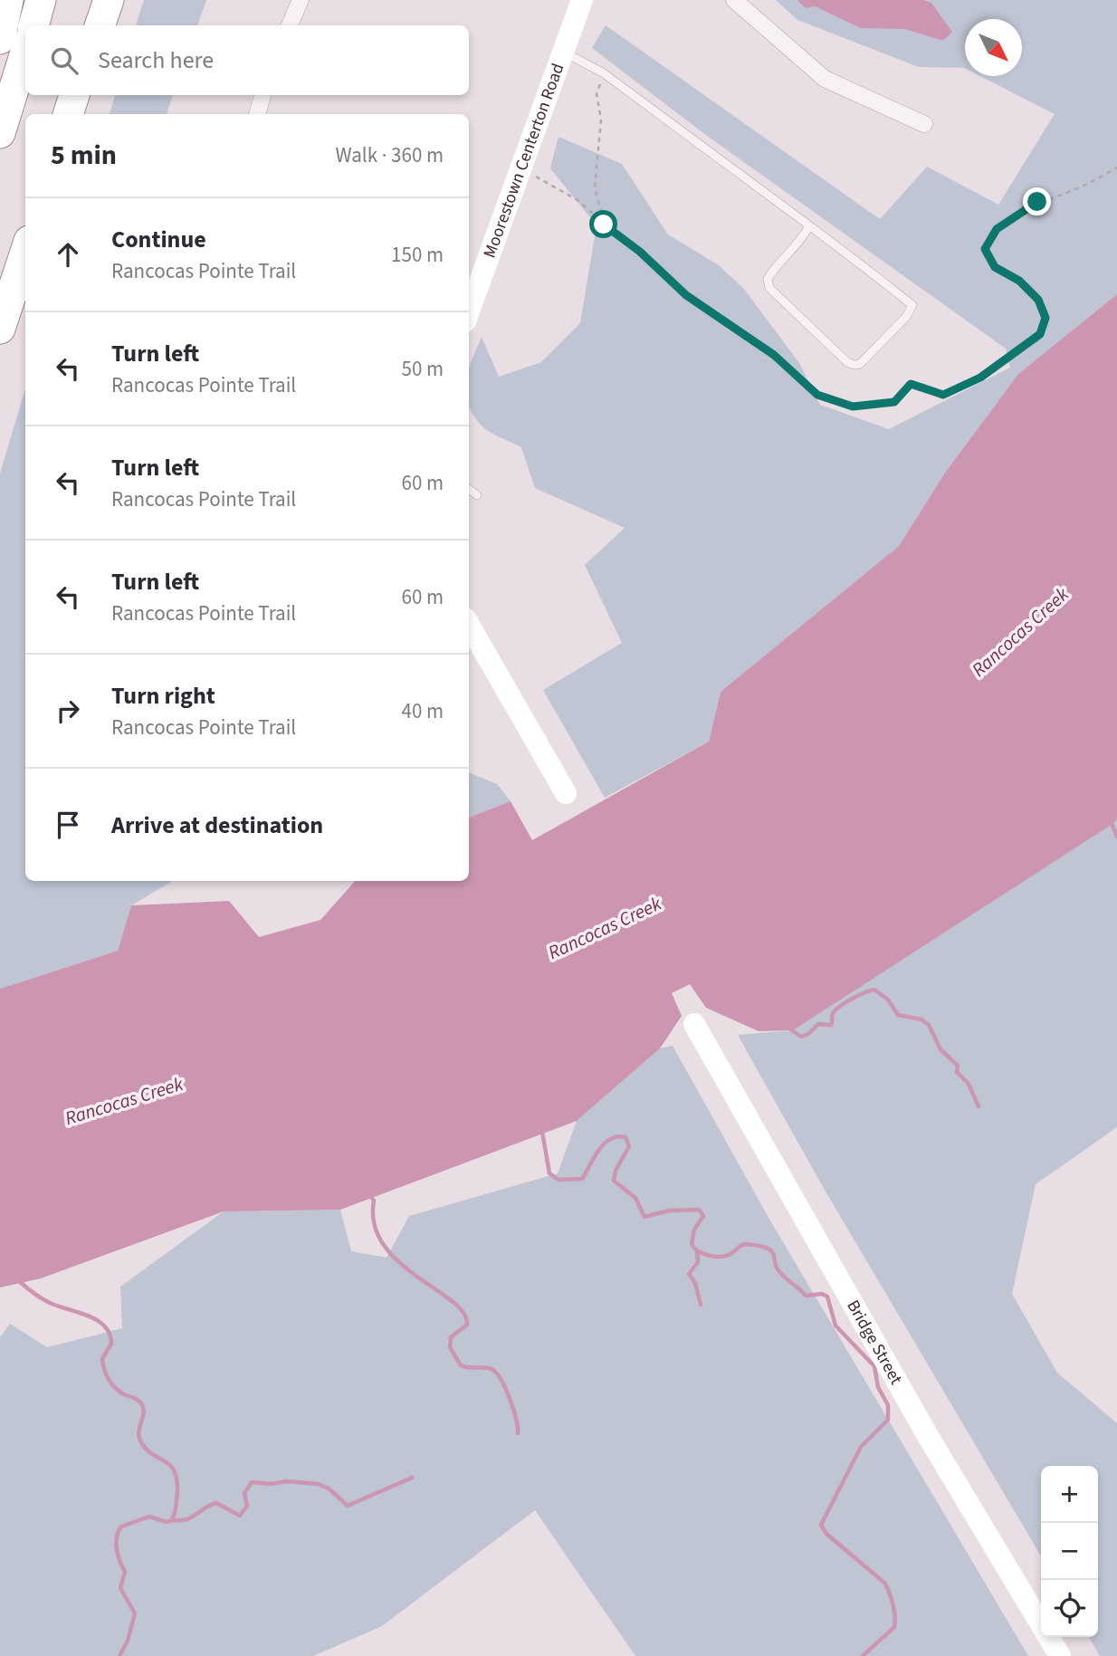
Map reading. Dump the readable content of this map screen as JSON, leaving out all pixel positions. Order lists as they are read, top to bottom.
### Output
{
  "streets": {
    "main road": ["Moorestown Centerton Road", "Bridge Street"]
  },
  "water": ["Rancocas Creek"],
  "north": "bottom right",
  "page": {
    "search": "Search here",
    "heading": ["5 min", "Walk · 360 m"],
    "list": [
      ["Continue", "Rancocas Pointe Trail", "150 m"],
      ["Turn left", "Rancocas Pointe Trail", "50 m"],
      ["Turn left", "Rancocas Pointe Trail", "60 m"],
      ["Turn left", "Rancocas Pointe Trail", "60 m"],
      ["Turn right", "Rancocas Pointe Trail", "40 m"],
      "Arrive at destination"
    ],
    "map_buttons": ["+", "−"]
  }
}
